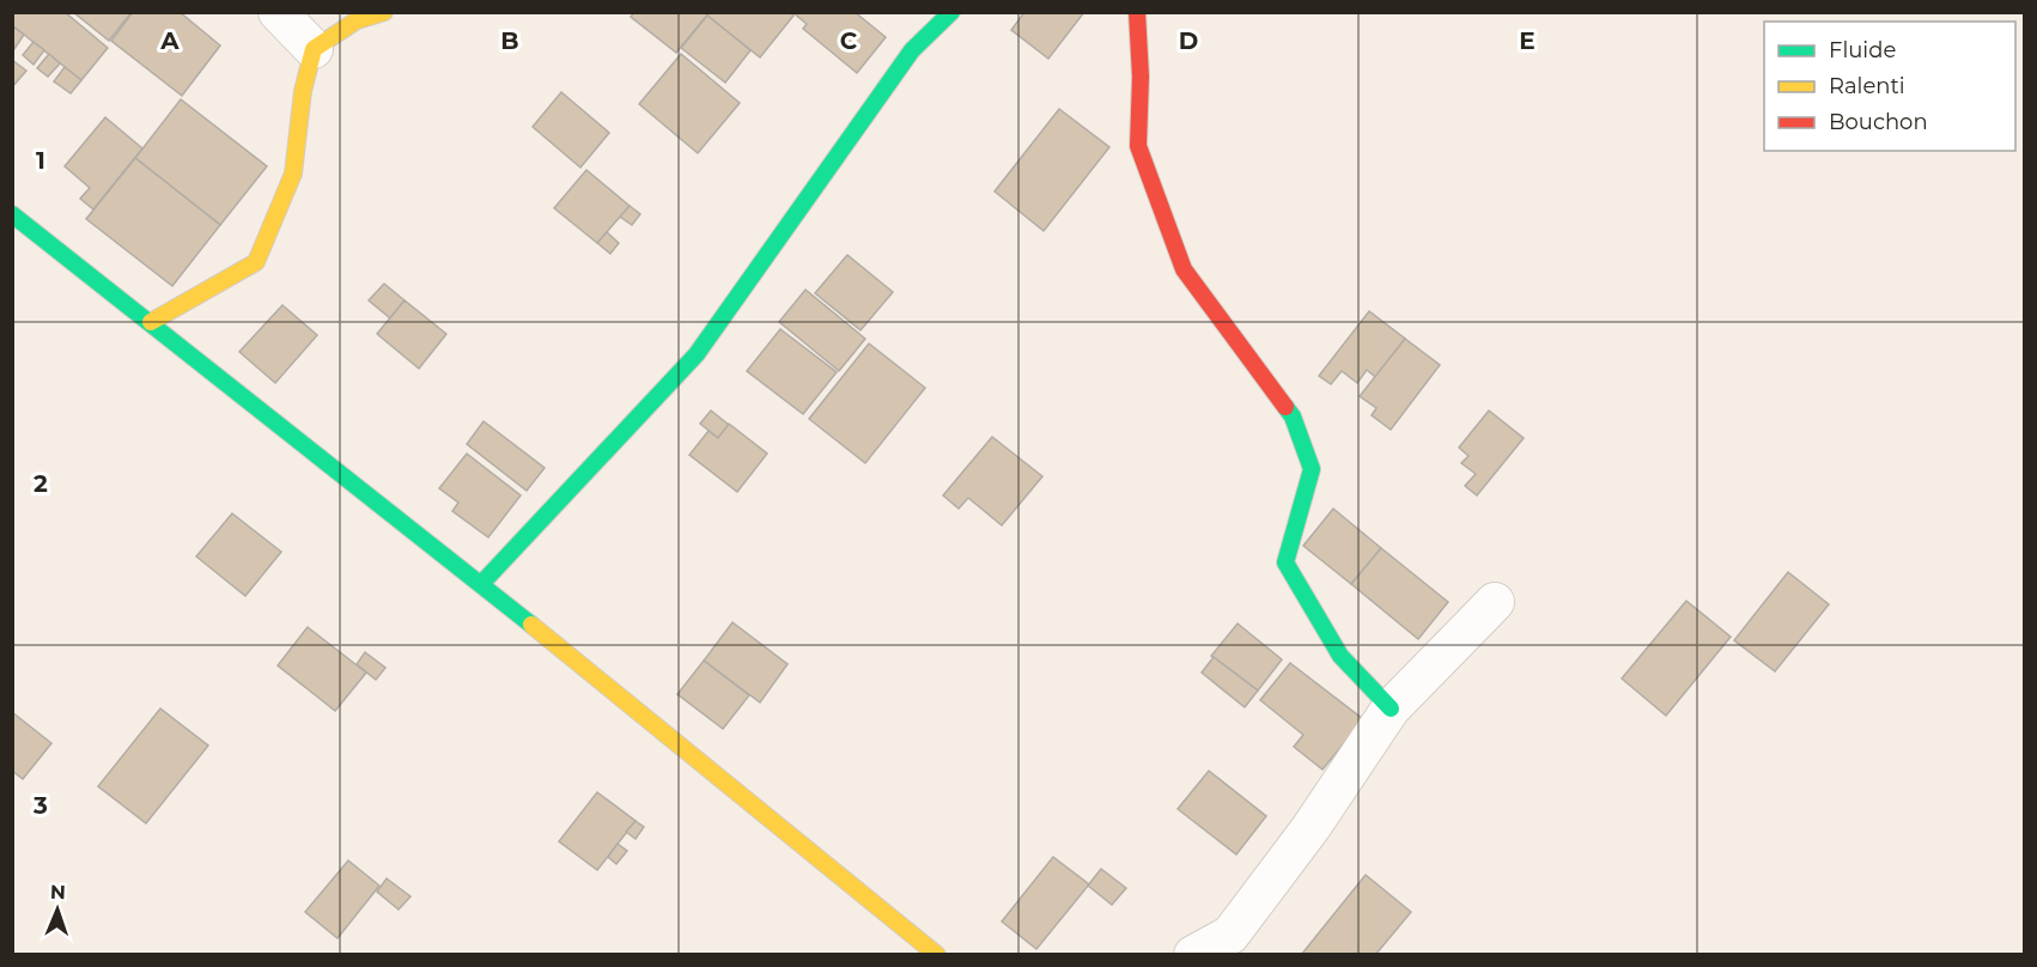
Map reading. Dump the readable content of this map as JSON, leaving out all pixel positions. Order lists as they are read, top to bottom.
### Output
{
  "legend": ["Fluide", "Ralenti", "Bouchon"],
  "north": "top",
  "grid": {
    "columns": [
      "A",
      "B",
      "C",
      "D",
      "E"
    ],
    "rows": ["1", "2", "3"]
  }
}
